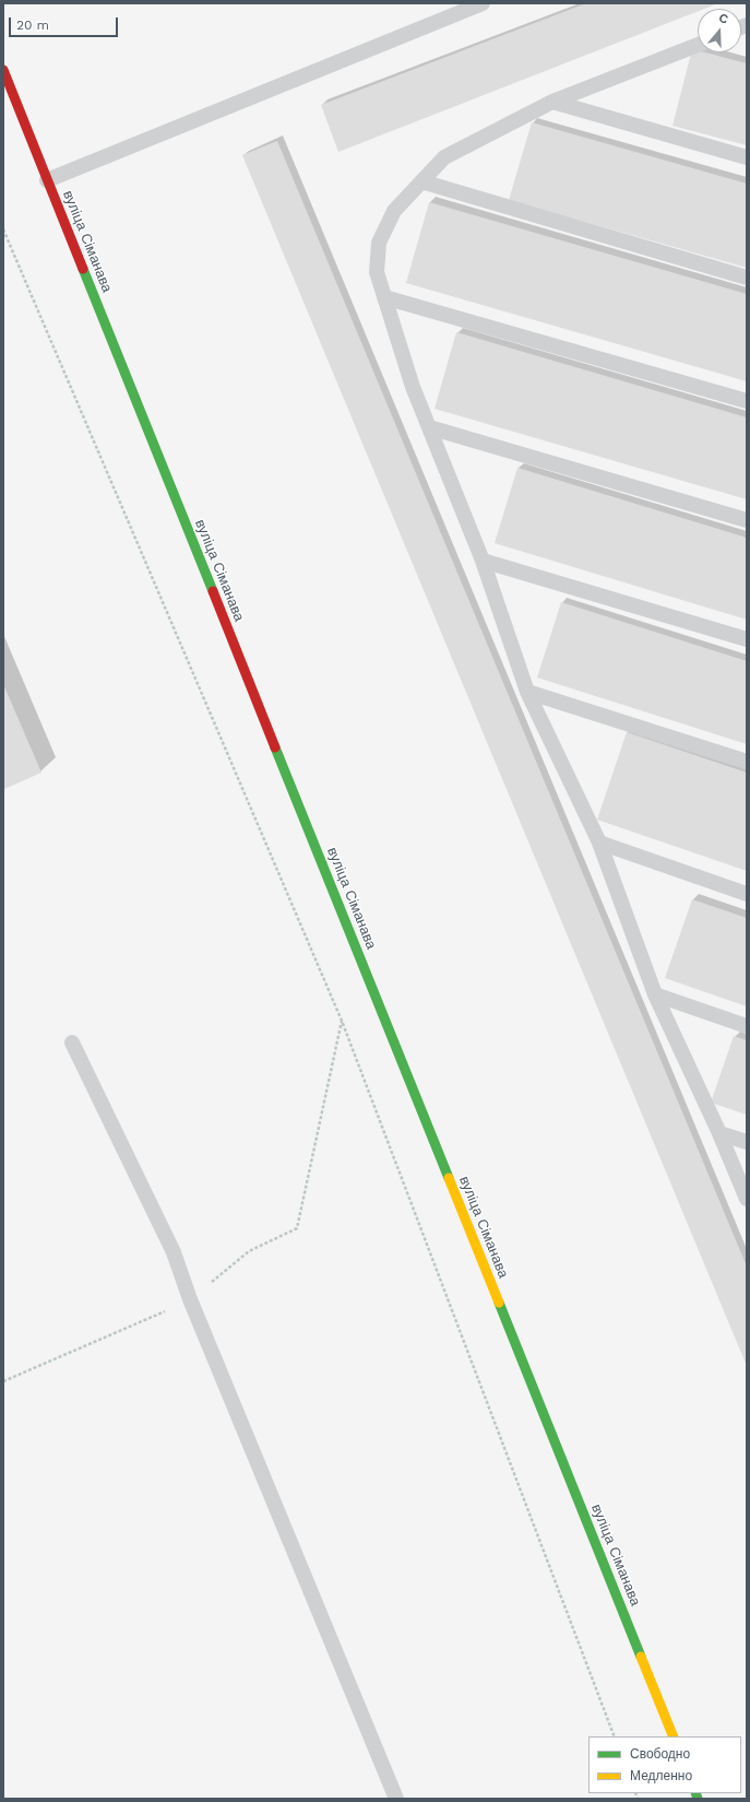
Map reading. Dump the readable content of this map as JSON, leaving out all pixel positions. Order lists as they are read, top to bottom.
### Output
{
  "streets": {
    "main road": ["вуліца Сіманава"]
  },
  "legend": ["Свободно", "Медленно"],
  "scale_bar": "20 m",
  "north": "top"
}
